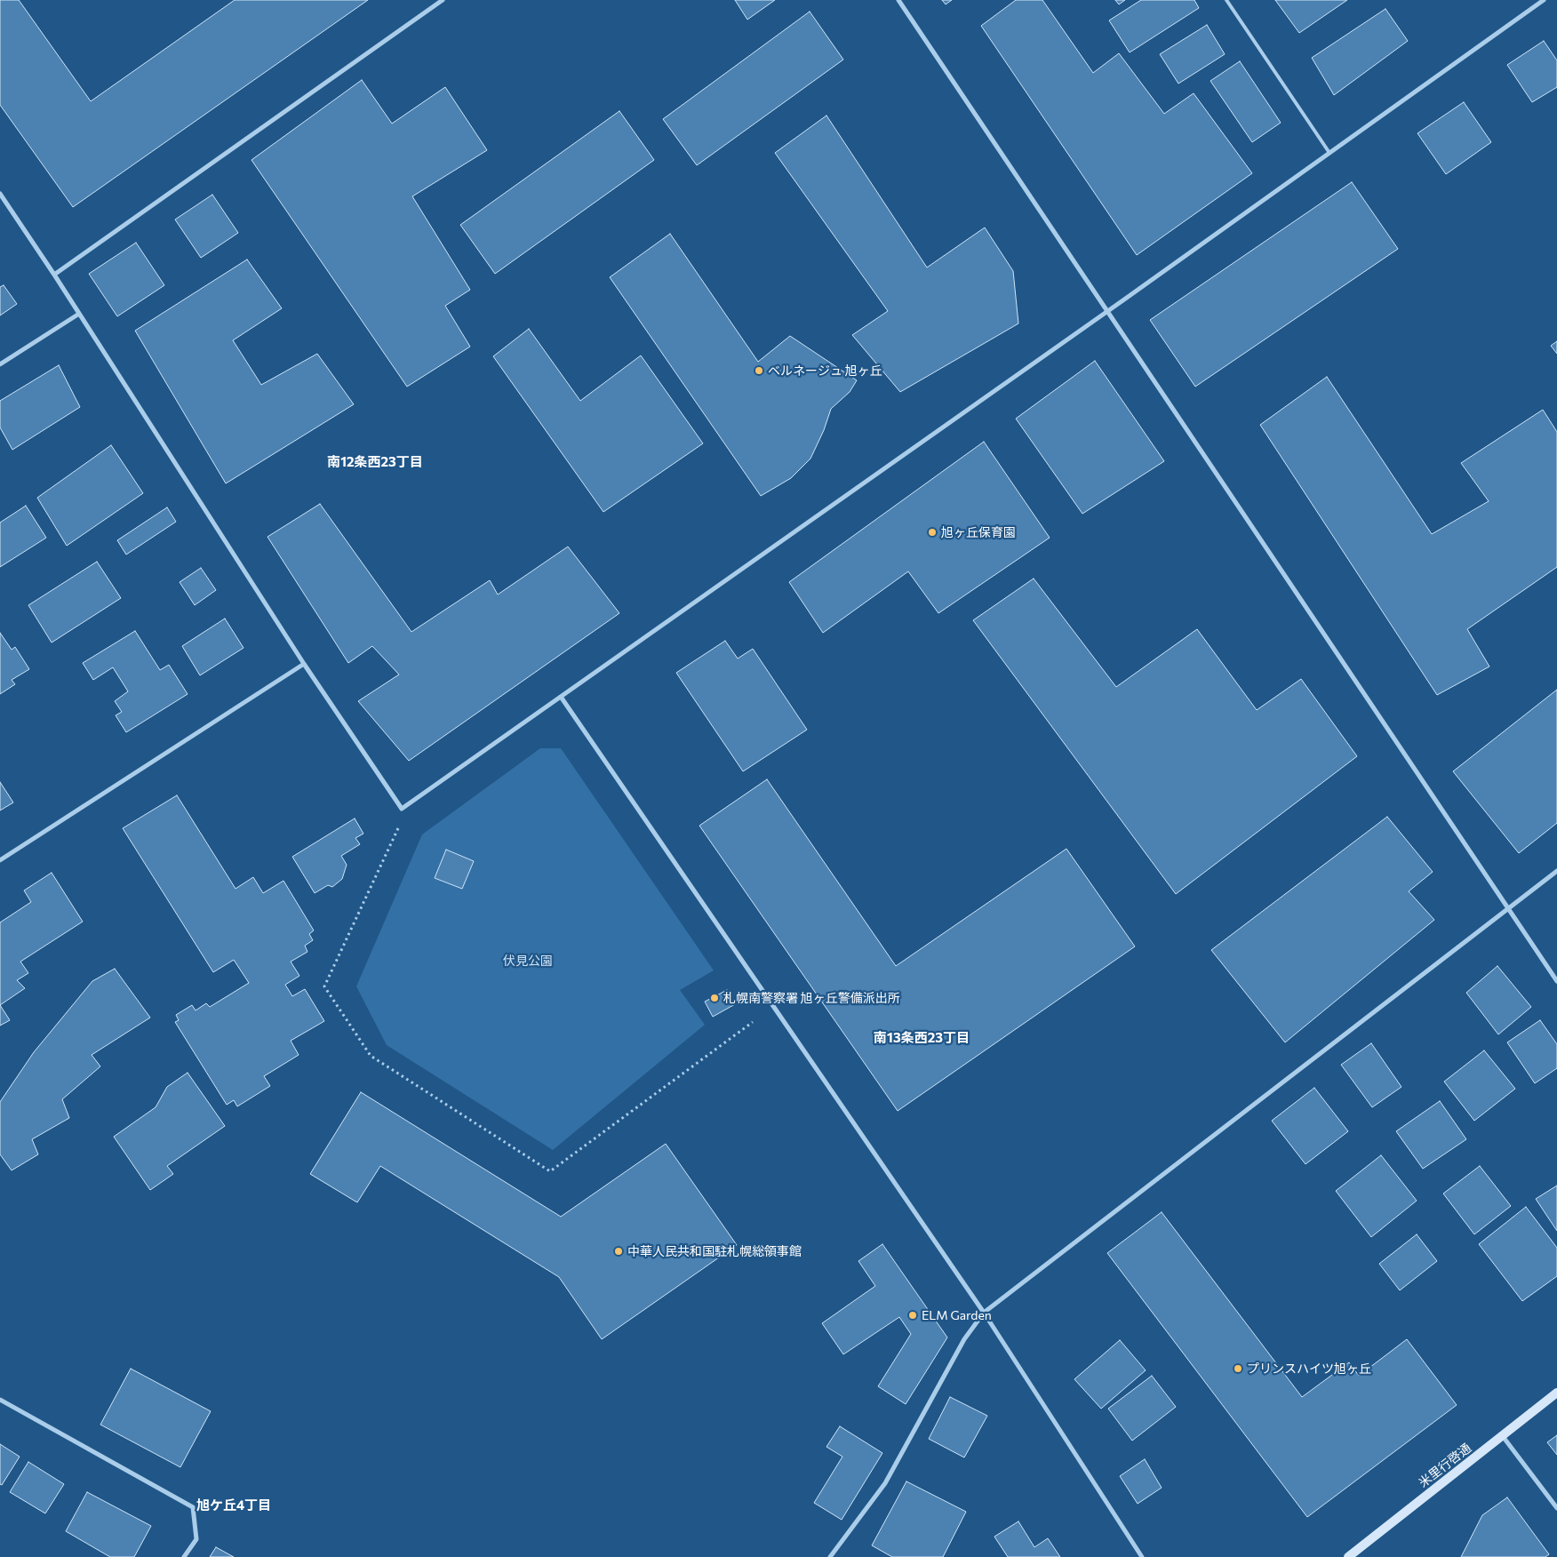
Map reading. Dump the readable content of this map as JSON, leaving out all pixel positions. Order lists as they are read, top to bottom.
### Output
{
  "streets": {
    "street": ["米里行啓通"]
  },
  "districts": ["南12条西23丁目", "南13条西23丁目", "旭ケ丘4丁目"],
  "parks": ["伏見公園"],
  "places": [
    "ベルネージュ 旭ヶ丘",
    "旭ヶ丘保育園",
    "札幌南警察署 旭ヶ丘警備派出所",
    "中華人民共和国駐札幌総領事館",
    "ELM Garden",
    "プリンスハイツ旭ヶ丘"
  ]
}
